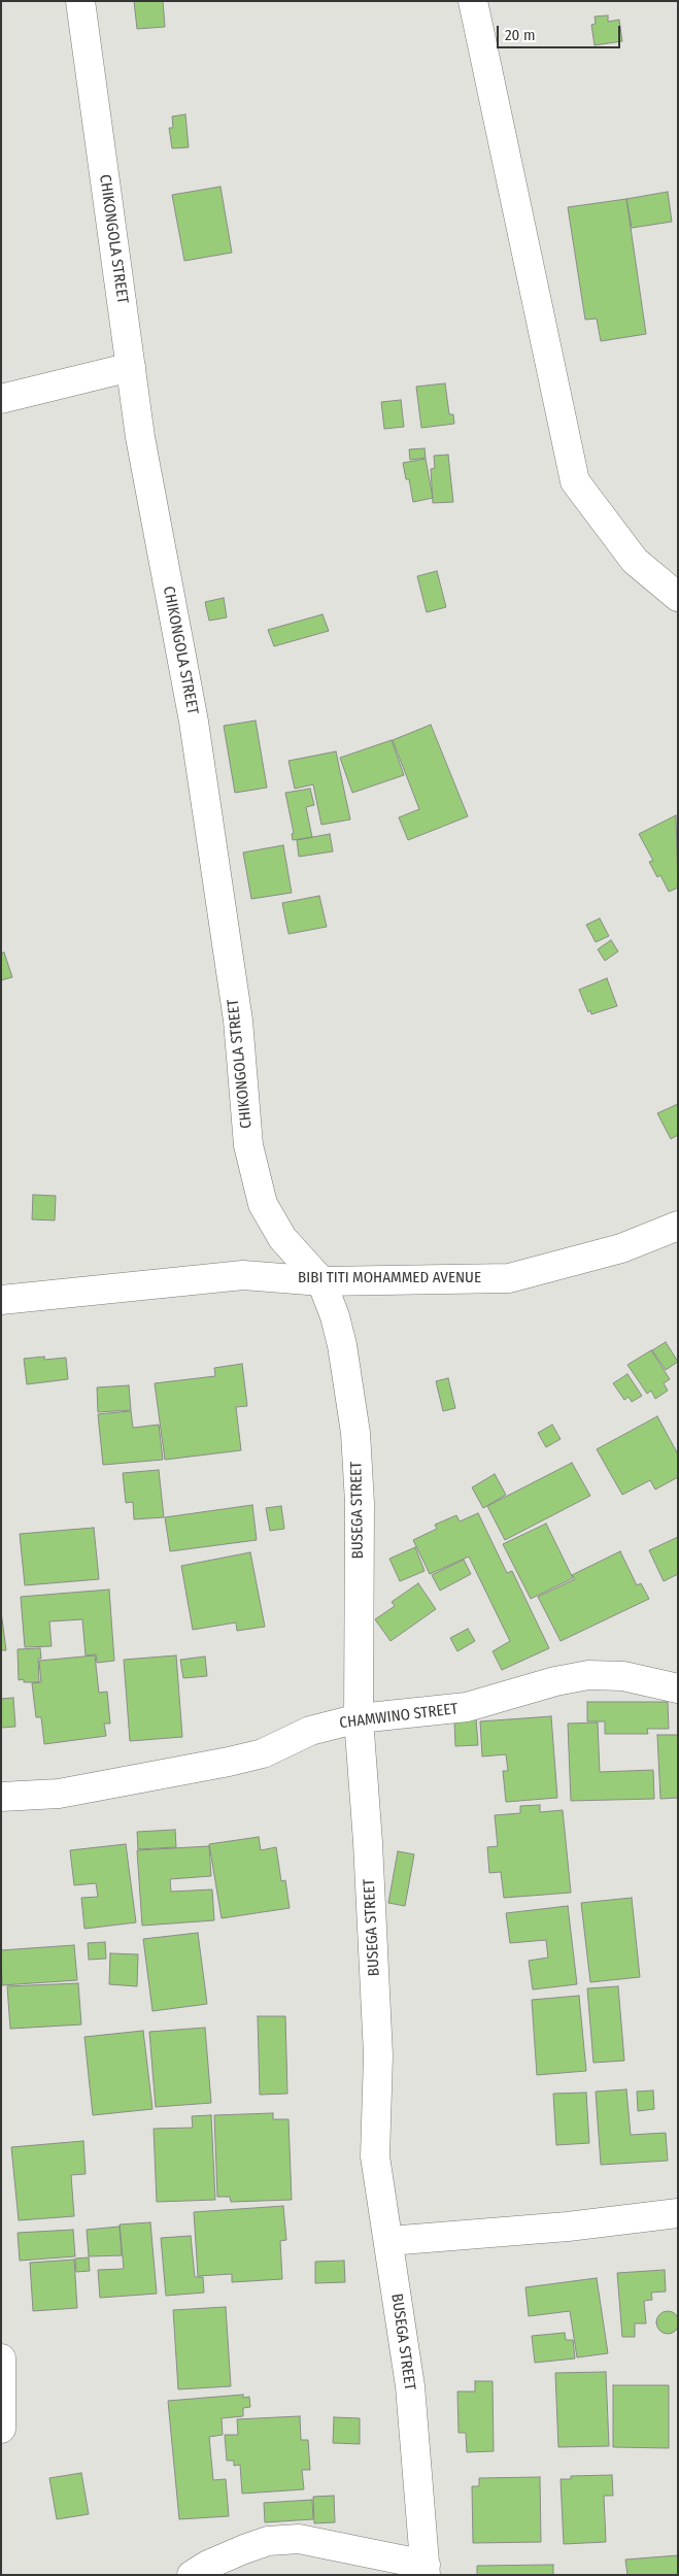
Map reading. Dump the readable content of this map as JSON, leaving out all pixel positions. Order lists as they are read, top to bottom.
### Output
{
  "streets": {
    "street": [
      "CHIKONGOLA STREET",
      "BIBI TITI MOHAMMED AVENUE",
      "BUSEGA STREET",
      "CHAMWINO STREET"
    ]
  },
  "crossings": [
    ["CHIKONGOLA STREET", "BIBI TITI MOHAMMED AVENUE"],
    ["CHIKONGOLA STREET", "BUSEGA STREET"],
    ["BIBI TITI MOHAMMED AVENUE", "BUSEGA STREET"],
    ["BUSEGA STREET", "CHAMWINO STREET"]
  ],
  "scale_bar": "20 m"
}
